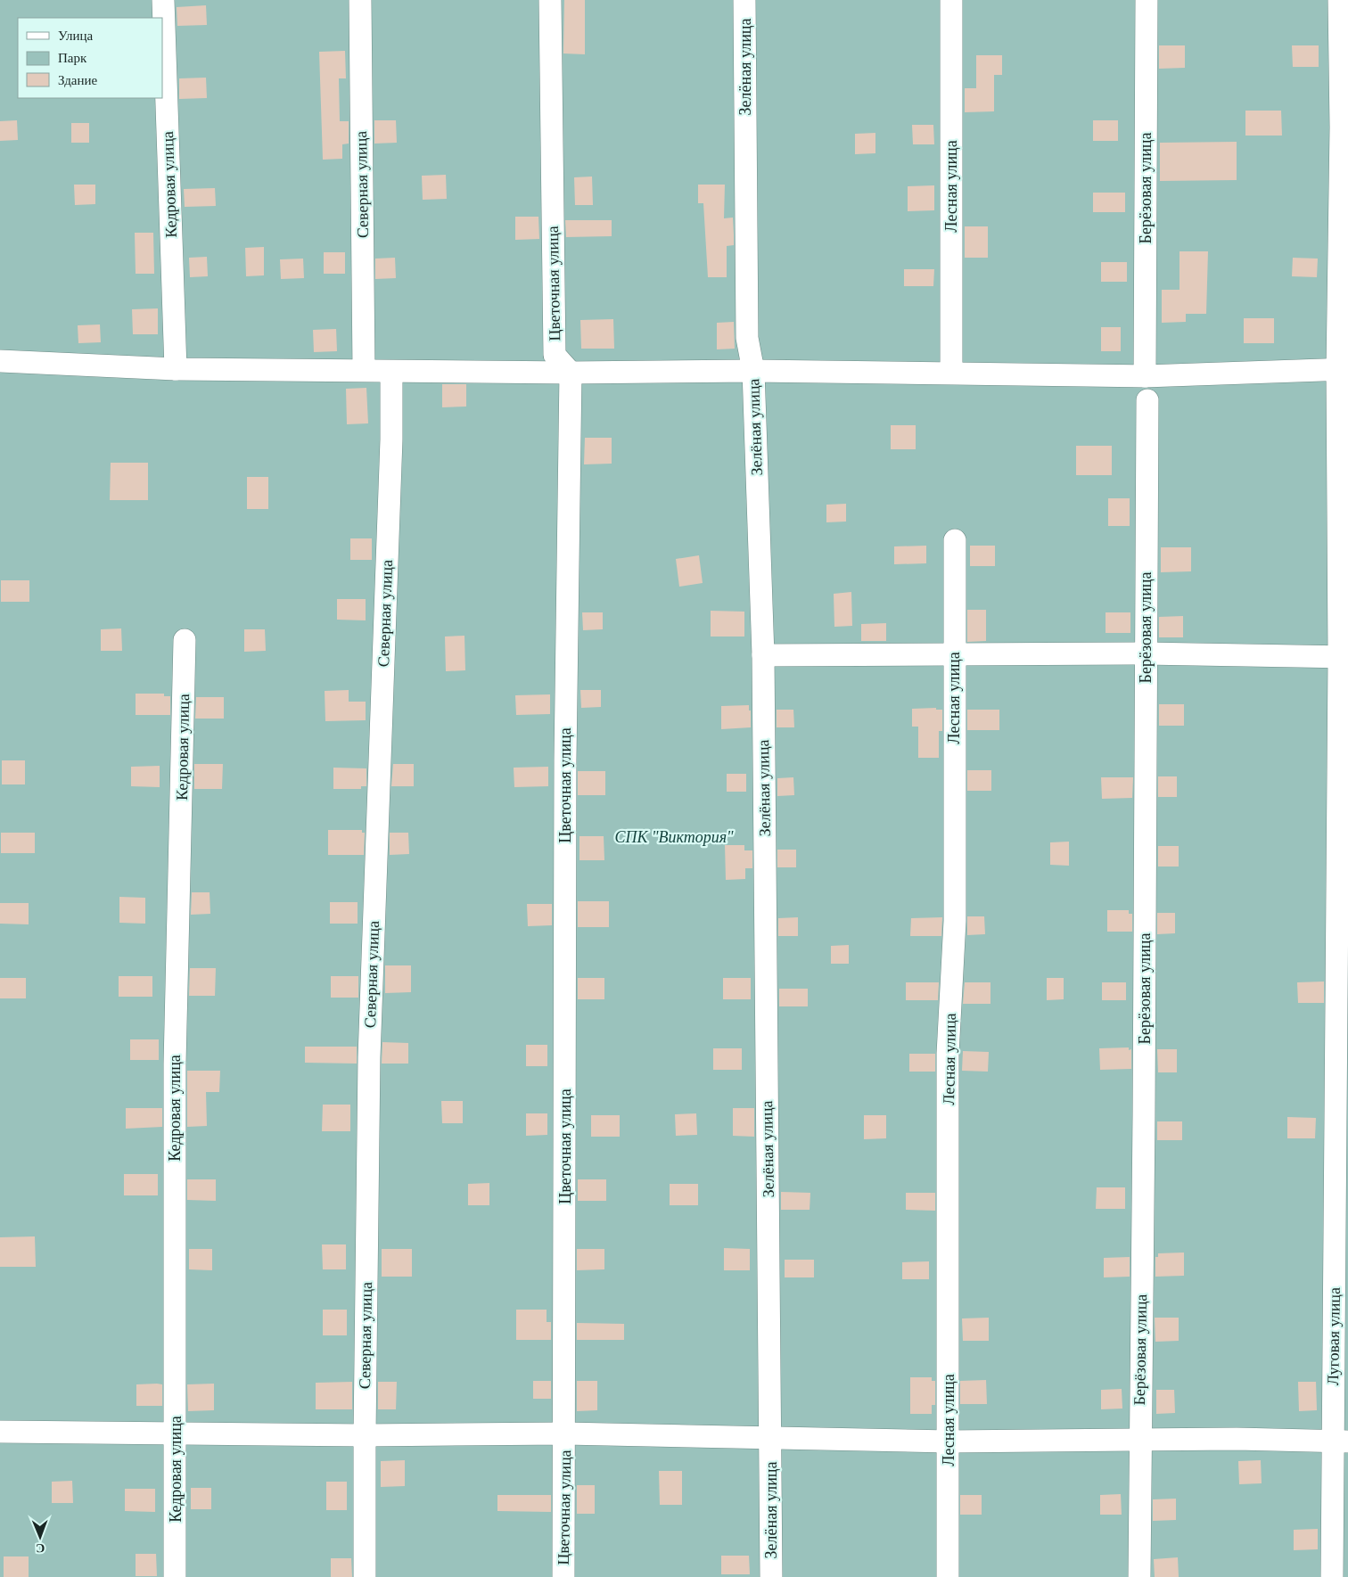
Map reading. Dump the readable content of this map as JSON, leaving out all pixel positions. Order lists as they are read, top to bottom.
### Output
{
  "streets": {
    "street": [
      "Зелёная улица",
      "Кедровая улица",
      "Северная улица",
      "Лесная улица",
      "Берёзовая улица",
      "Цветочная улица",
      "Луговая улица"
    ]
  },
  "parks": ["СПК \"Виктория\""],
  "legend": ["Улица", "Парк", "Здание"],
  "north": "bottom"
}
